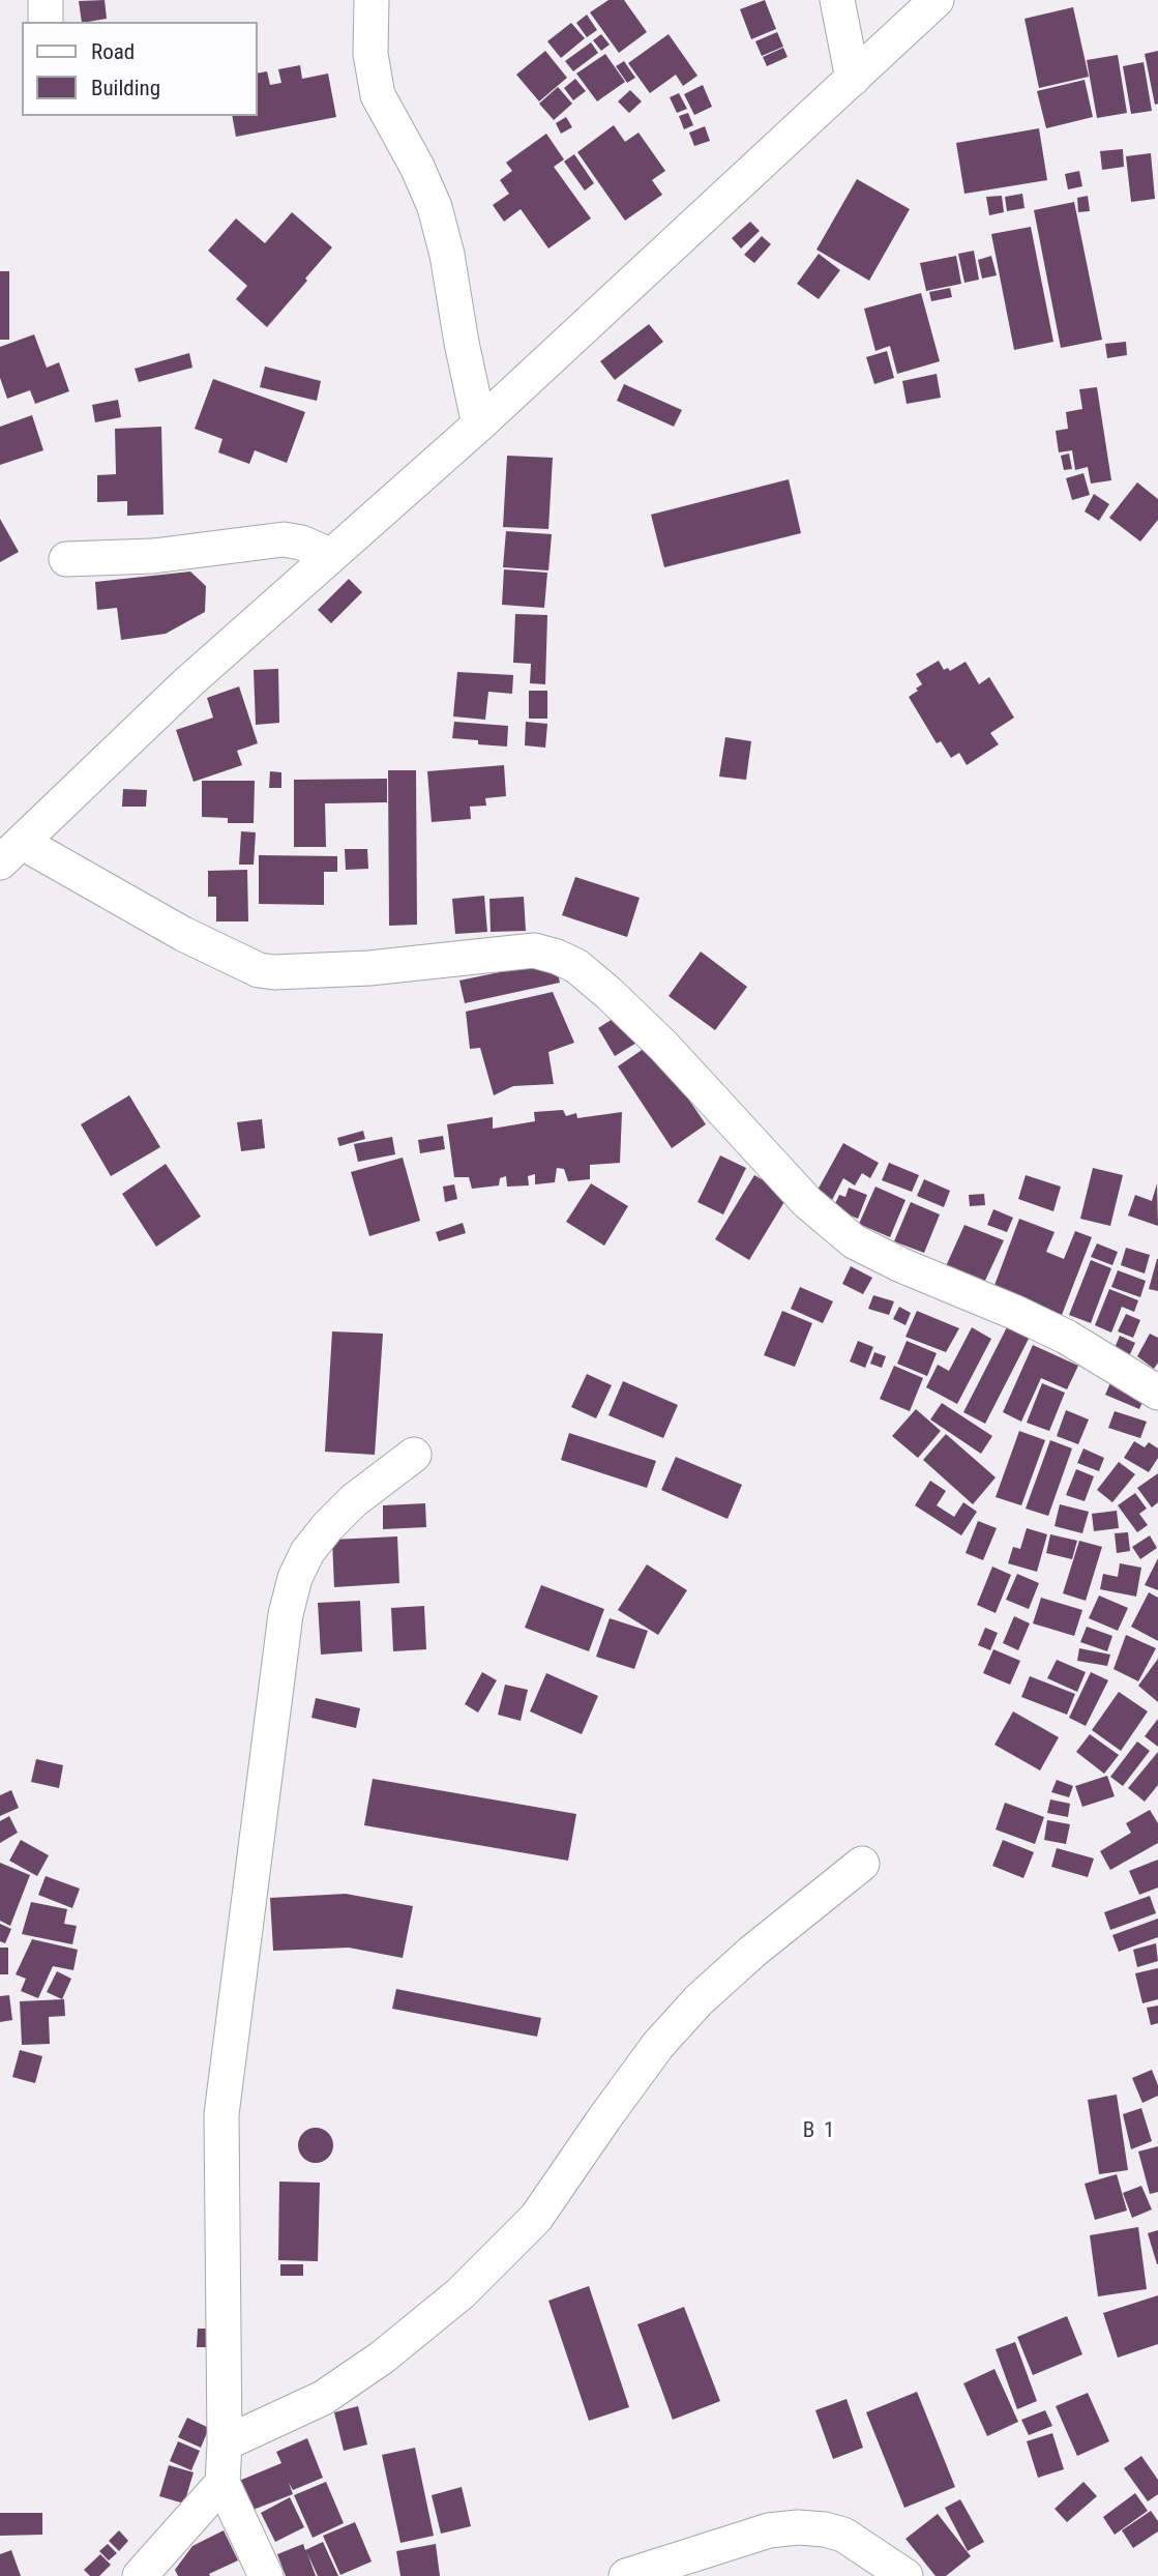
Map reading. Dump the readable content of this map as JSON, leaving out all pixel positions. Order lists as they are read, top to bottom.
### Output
{
  "districts": ["B 1"],
  "legend": ["Road", "Building"]
}
